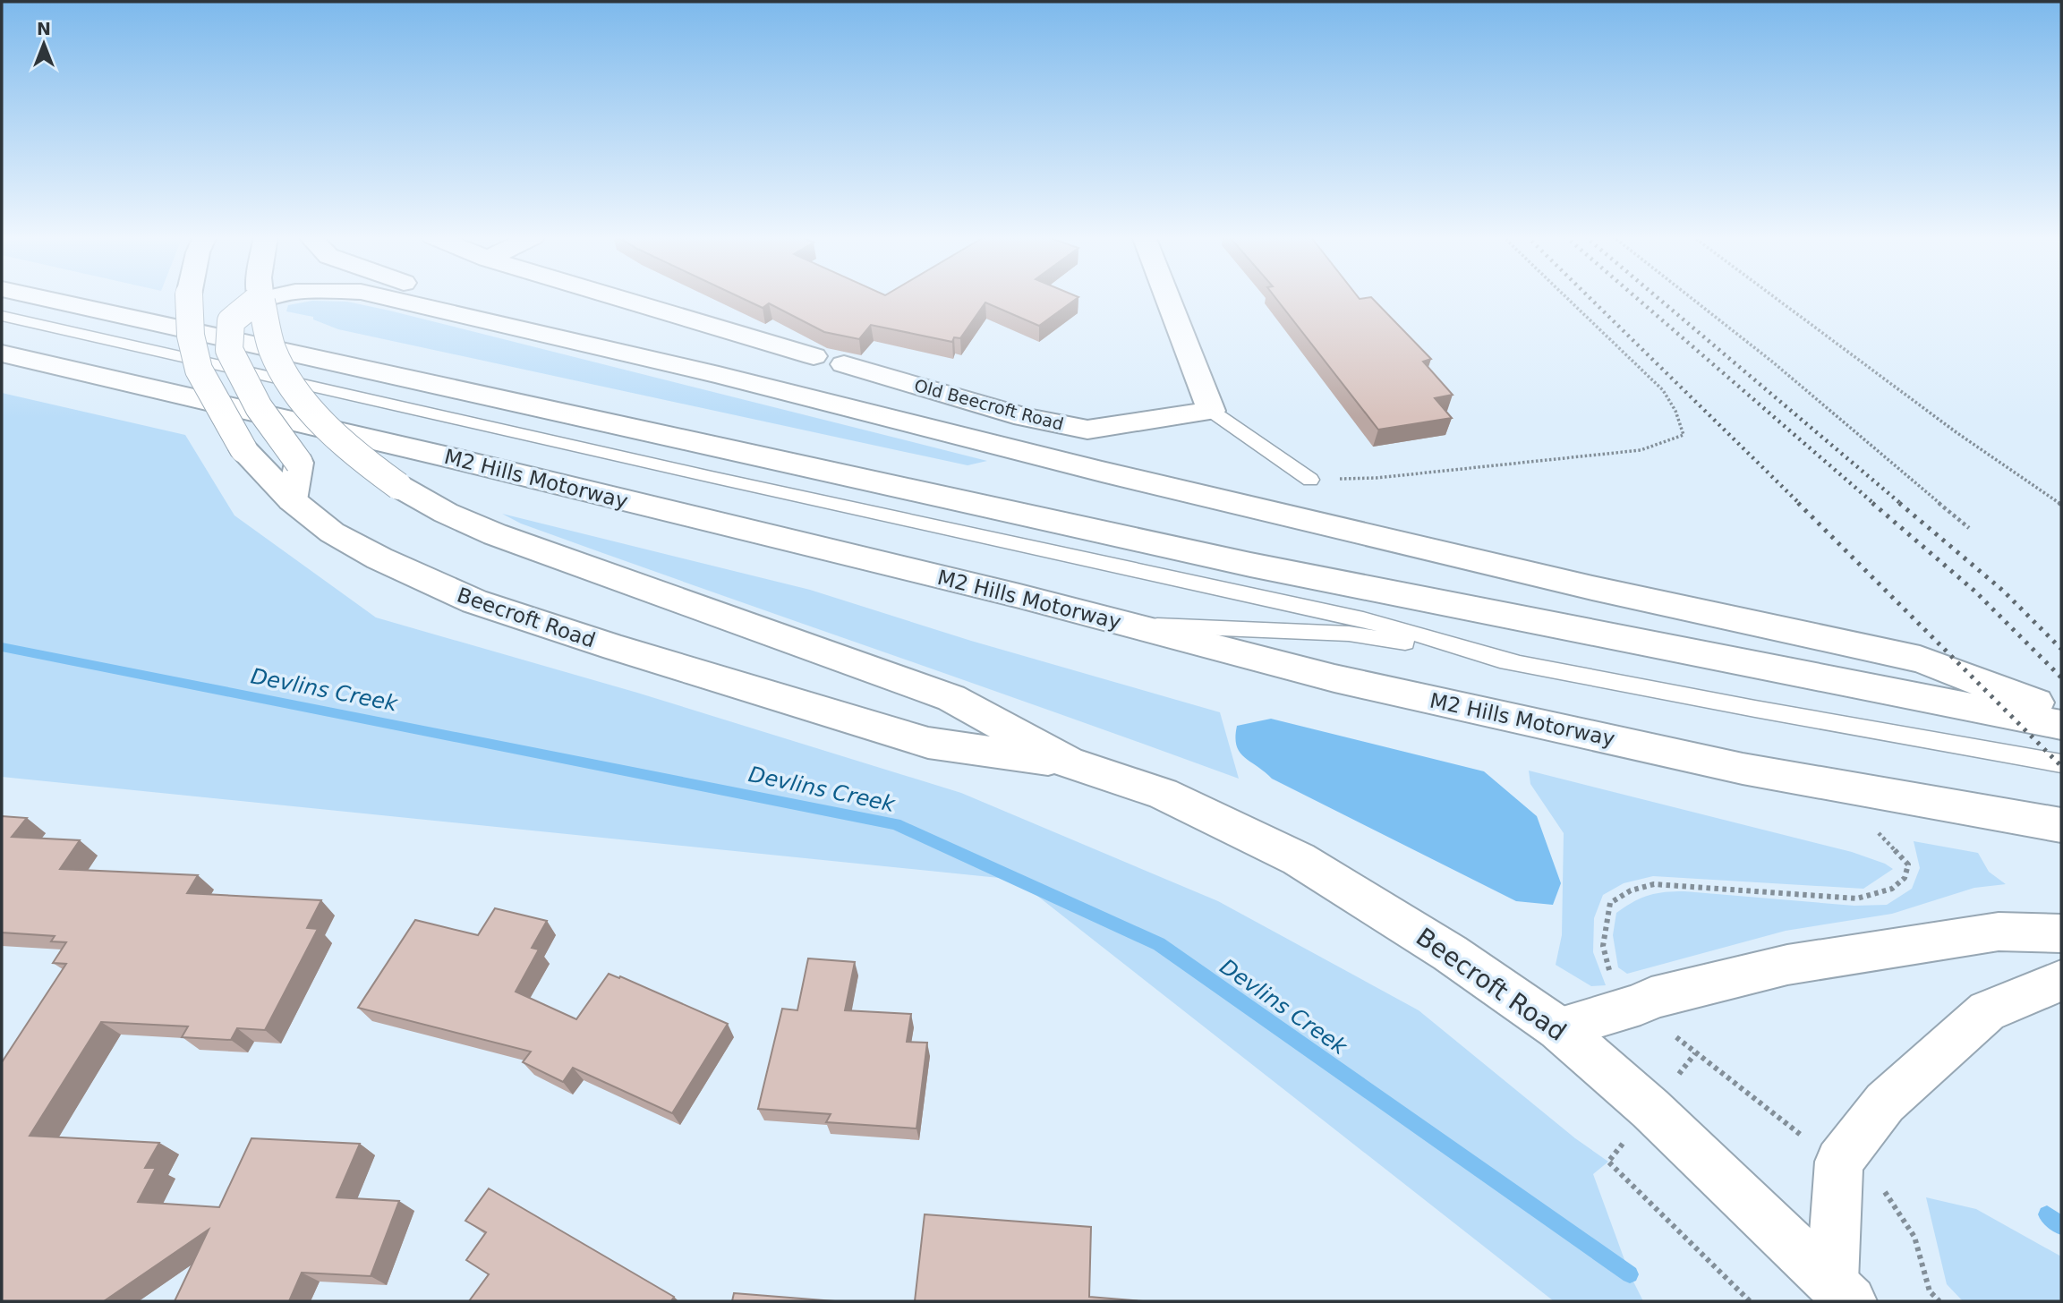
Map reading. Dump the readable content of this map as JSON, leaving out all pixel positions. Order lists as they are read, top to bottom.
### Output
{
  "streets": {
    "main road": ["Old Beecroft Road", "M2 Hills Motorway", "Beecroft Road"]
  },
  "water": ["Devlins Creek"],
  "north": "top"
}
